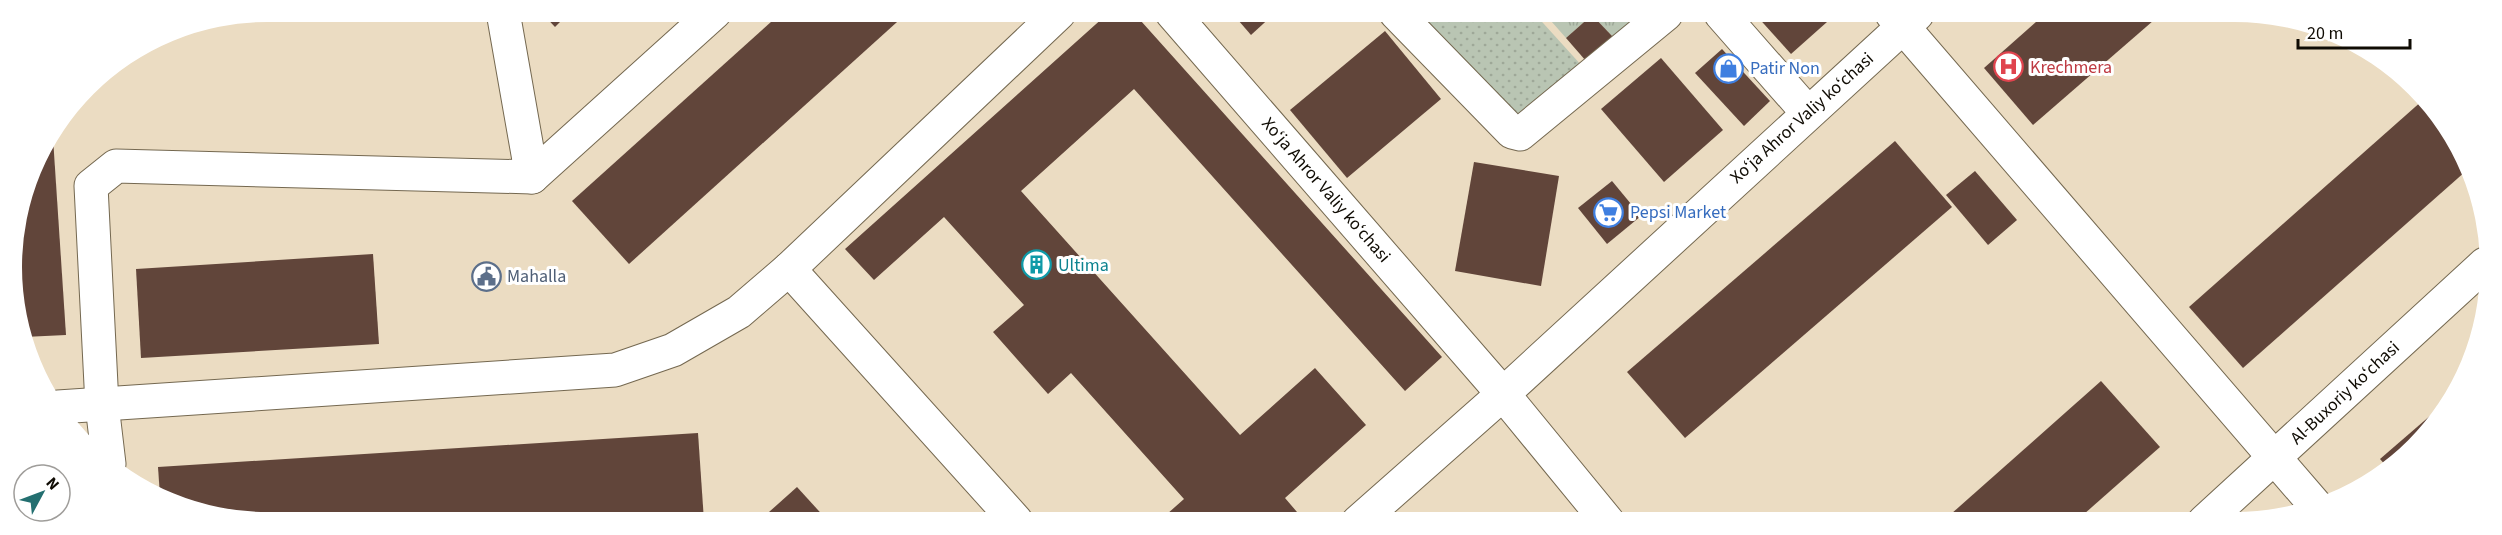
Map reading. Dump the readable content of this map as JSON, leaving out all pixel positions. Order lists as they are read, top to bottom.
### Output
{
  "streets": {
    "street": ["Xo‘ja Ahror Valiy ko‘chasi", "Al-Buxoriy ko‘chasi"]
  },
  "places": {
    "hospital": ["Krechmera"],
    "shop": ["Patir Non"],
    "supermarket": ["Pepsi Market"],
    "building": ["Ultima"],
    "public building": ["Mahalla"]
  },
  "scale_bar": "20 m",
  "north": "top right"
}
